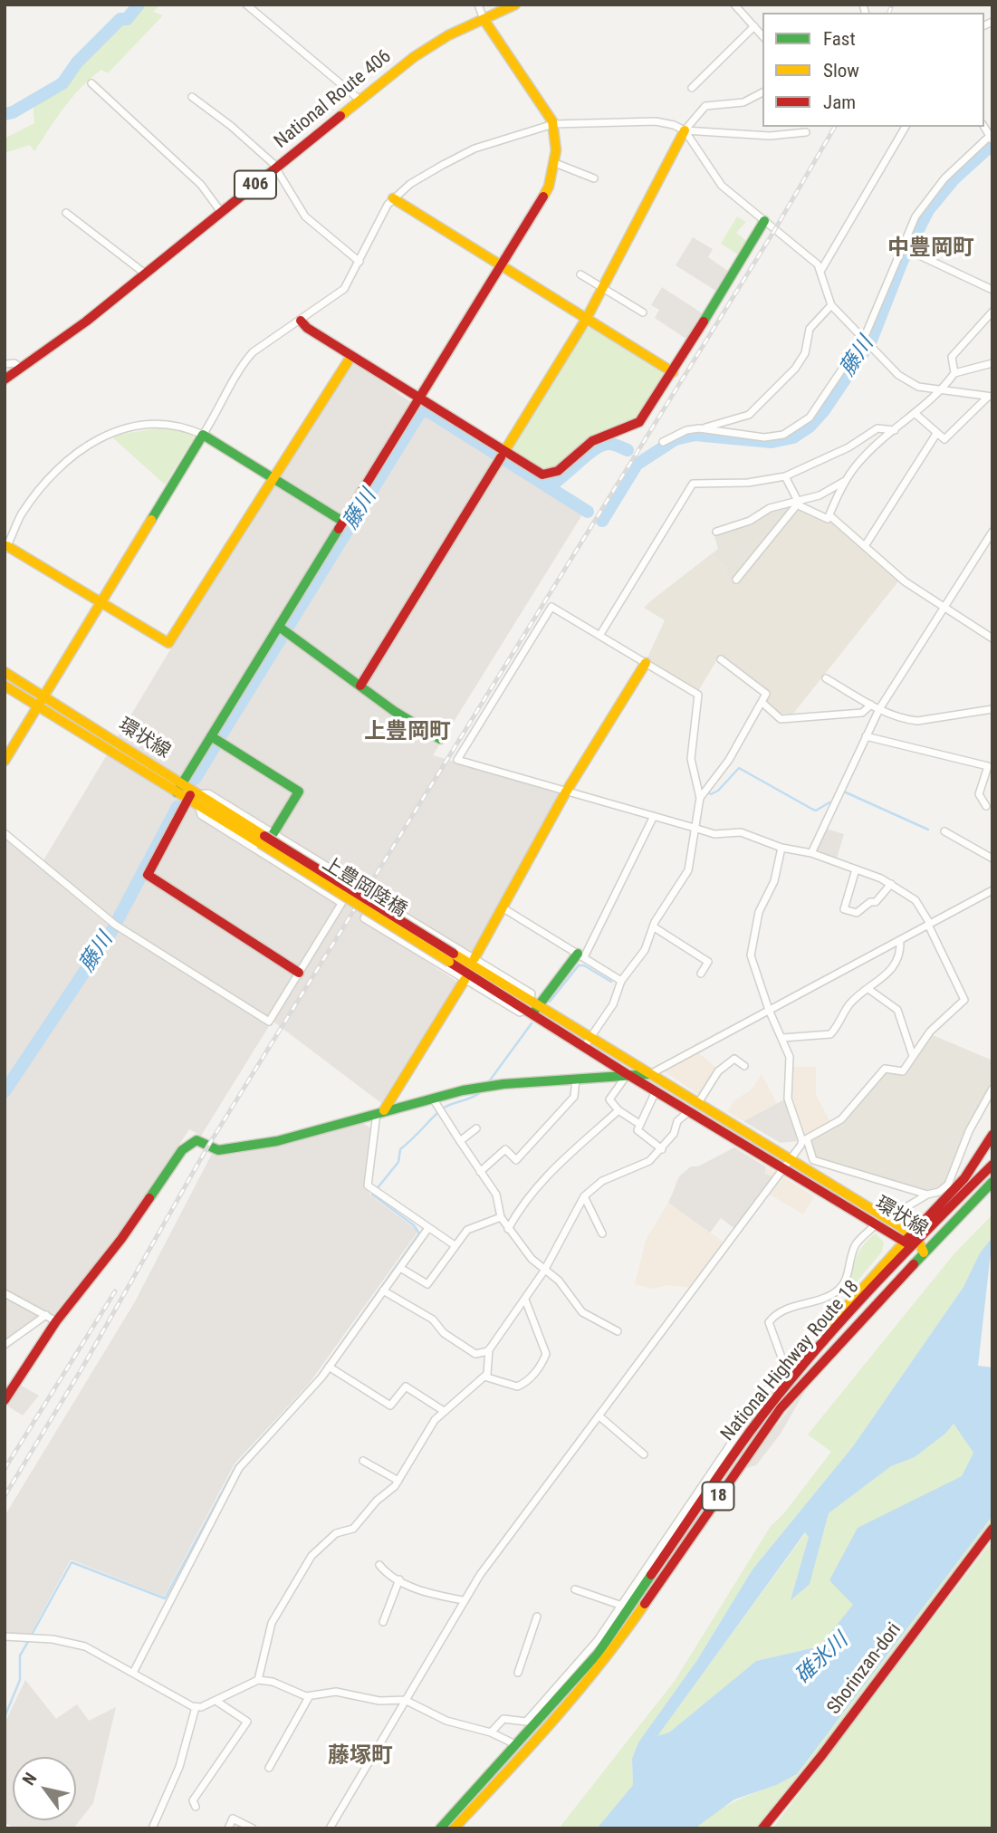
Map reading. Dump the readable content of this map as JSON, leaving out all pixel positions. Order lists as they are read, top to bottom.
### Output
{
  "streets": {
    "main road": [
      "National Route 406",
      "406",
      "環状線",
      "上豊岡陸橋",
      "National Highway Route 18",
      "18",
      "Shorinzan-dori"
    ]
  },
  "crossings": [
    ["環状線", "上豊岡陸橋"],
    ["環状線", "National Highway Route 18"],
    ["環状線", "18"],
    ["National Highway Route 18", "18"]
  ],
  "districts": ["中豊岡町", "上豊岡町", "藤塚町"],
  "water": ["藤川", "碓氷川"],
  "legend": ["Fast", "Slow", "Jam"],
  "north": "top left"
}
